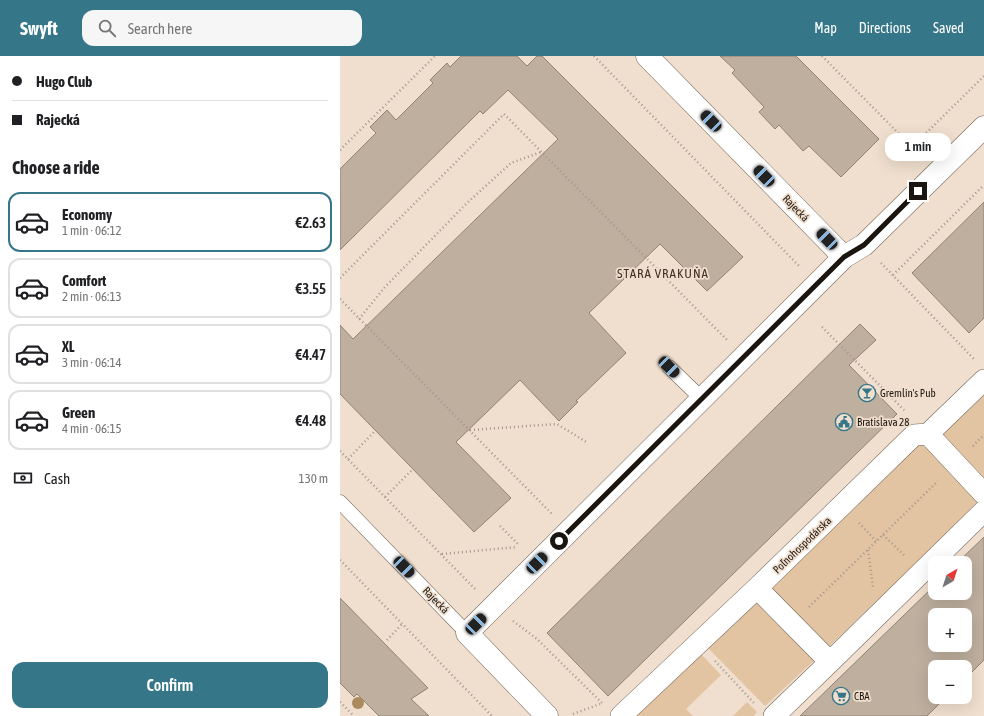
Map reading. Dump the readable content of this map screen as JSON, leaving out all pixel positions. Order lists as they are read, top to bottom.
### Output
{
  "streets": {
    "street": ["Rajecká", "Poľnohospodárska"]
  },
  "districts": ["STARÁ VRAKUŇA"],
  "places": {
    "bar": ["Gremlin's Pub"],
    "public building": ["Bratislava 28"],
    "supermarket": ["CBA"]
  },
  "north": "top right",
  "page": {
    "header": "Swyft",
    "search": "Search here",
    "nav": ["Map", "Directions", "Saved"],
    "banner": ["Hugo Club", "Rajecká"],
    "bubble": "1 min",
    "heading": "Choose a ride",
    "list": [
      {
        "name": "Economy",
        "note": "1 min · 06:12",
        "value": "€2.63"
      },
      {
        "name": "Comfort",
        "note": "2 min · 06:13",
        "value": "€3.55"
      },
      {
        "name": "XL",
        "note": "3 min · 06:14",
        "value": "€4.47"
      },
      {
        "name": "Green",
        "note": "4 min · 06:15",
        "value": "€4.48"
      }
    ],
    "pay": ["Cash", "130 m"],
    "map_buttons": ["+", "−"],
    "buttons": "Confirm"
  }
}
